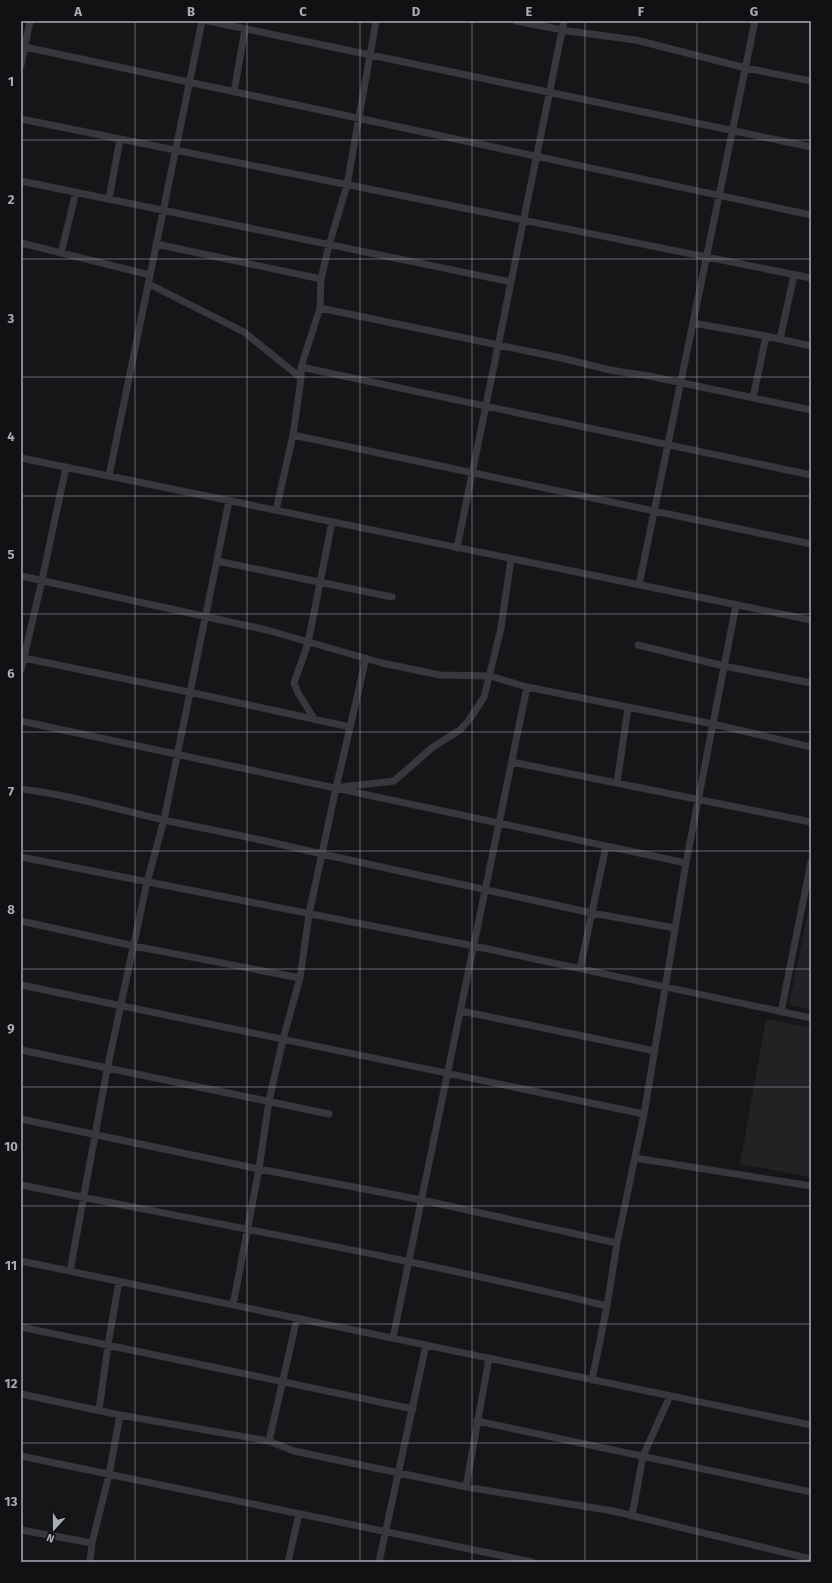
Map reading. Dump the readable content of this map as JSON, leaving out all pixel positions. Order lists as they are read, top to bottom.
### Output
{
  "north": "bottom",
  "grid": {
    "columns": [
      "A",
      "B",
      "C",
      "D",
      "E",
      "F",
      "G"
    ],
    "rows": [
      "1",
      "2",
      "3",
      "4",
      "5",
      "6",
      "7",
      "8",
      "9",
      "10",
      "11",
      "12",
      "13"
    ]
  }
}
